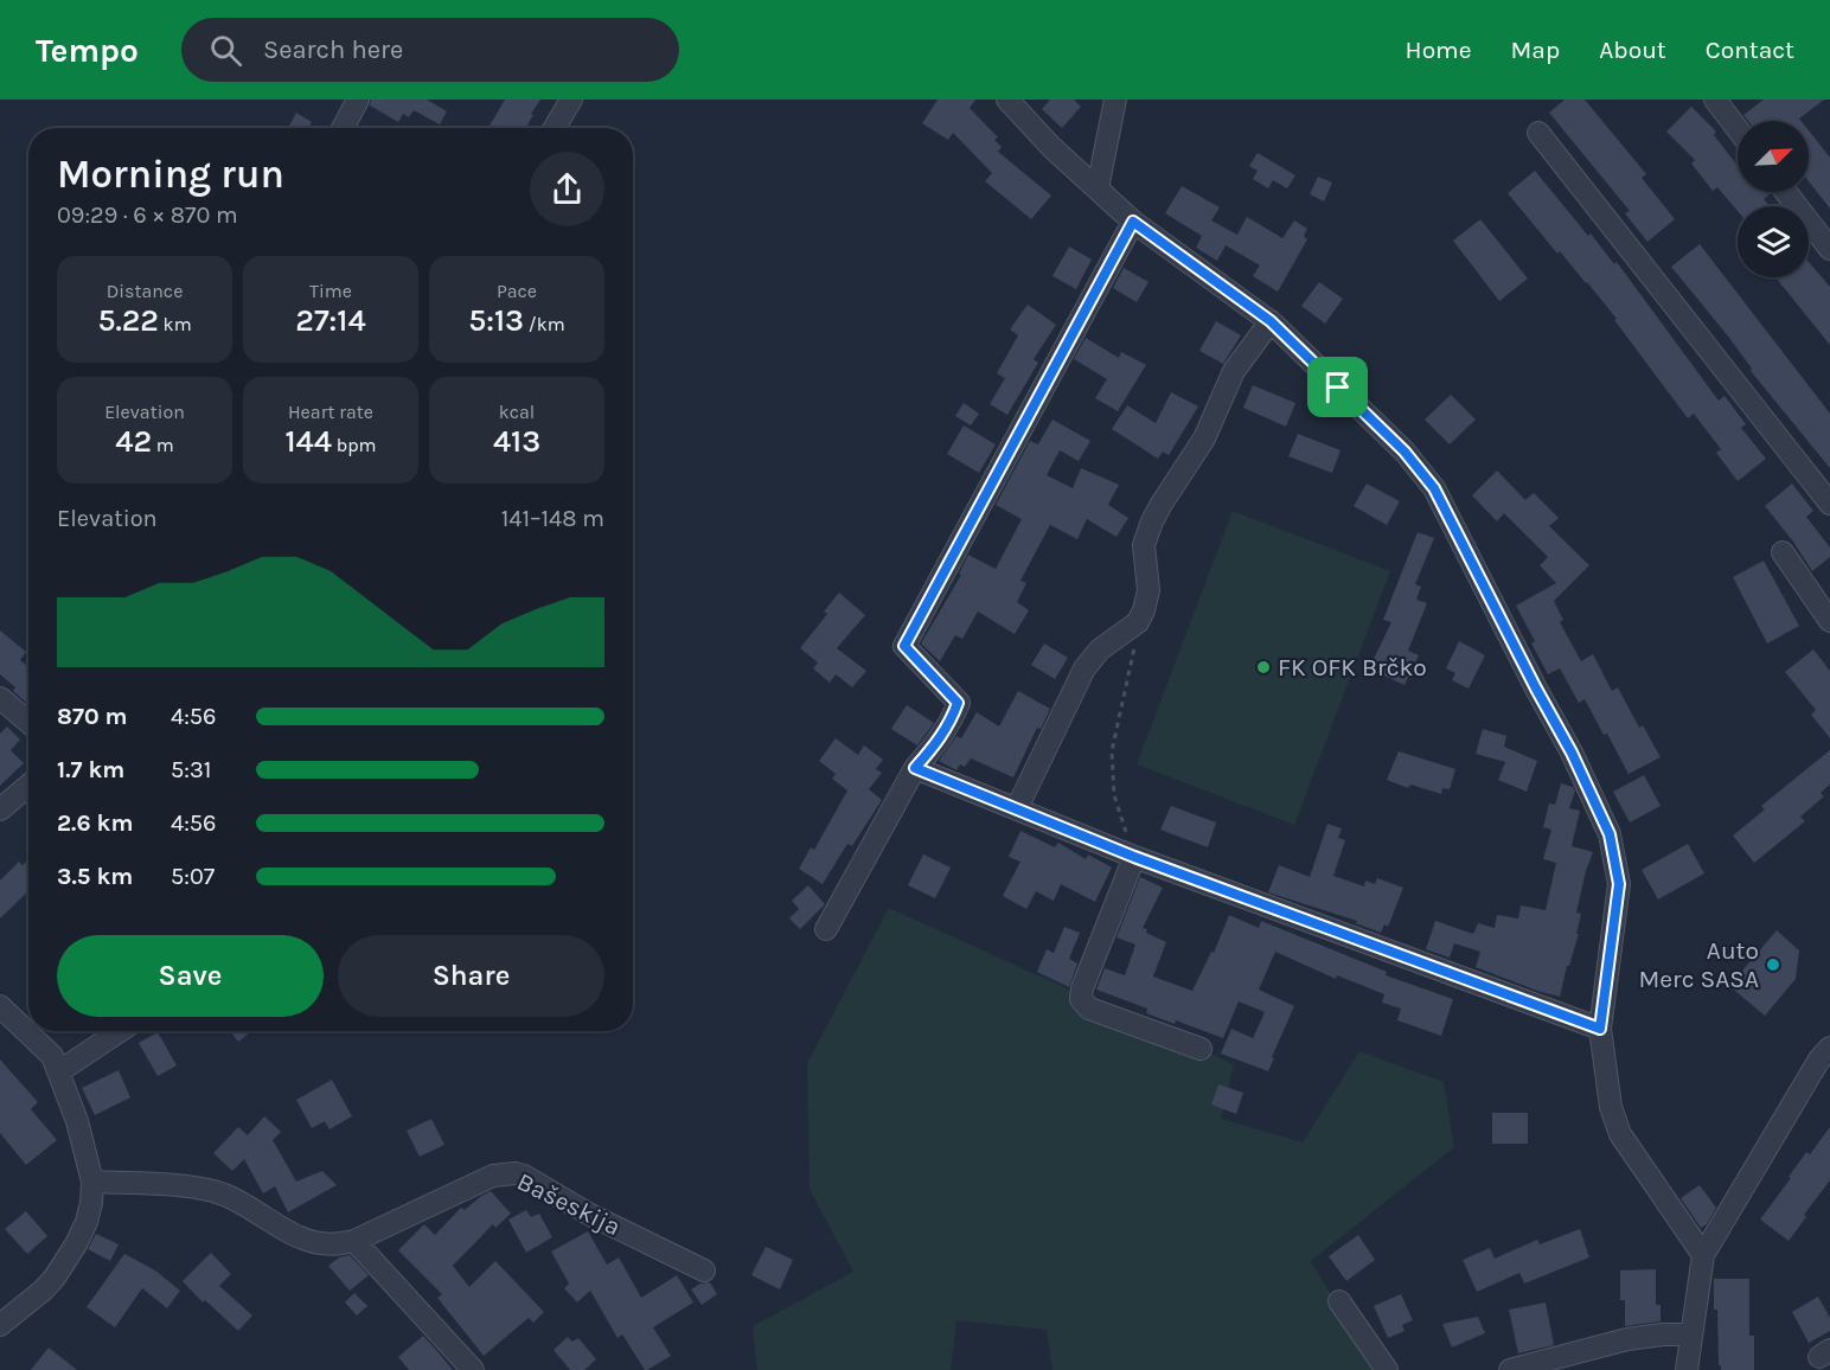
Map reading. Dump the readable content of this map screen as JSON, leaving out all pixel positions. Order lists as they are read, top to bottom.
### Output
{
  "streets": {
    "street": ["Bašeskija"]
  },
  "places": ["FK OFK Brčko", "Auto Merc SASA"],
  "north": "top right",
  "page": {
    "header": "Tempo",
    "search": "Search here",
    "nav": [
      "Home",
      "Map",
      "About",
      "Contact"
    ],
    "heading": ["Morning run", "09:29 · 6 × 870 m"],
    "stats": [
      ["Distance", "5.22 km"],
      ["Time", "27:14"],
      ["Pace", "5:13 /km"],
      ["Elevation", "42 m"],
      ["Heart rate", "144 bpm"],
      ["kcal", "413"]
    ],
    "chart": ["Elevation", "141–148 m"],
    "list": [
      {
        "name": "870 m",
        "note": "4:56"
      },
      {
        "name": "1.7 km",
        "note": "5:31"
      },
      {
        "name": "2.6 km",
        "note": "4:56"
      },
      {
        "name": "3.5 km",
        "note": "5:07"
      }
    ],
    "buttons": ["Save", "Share"]
  }
}
